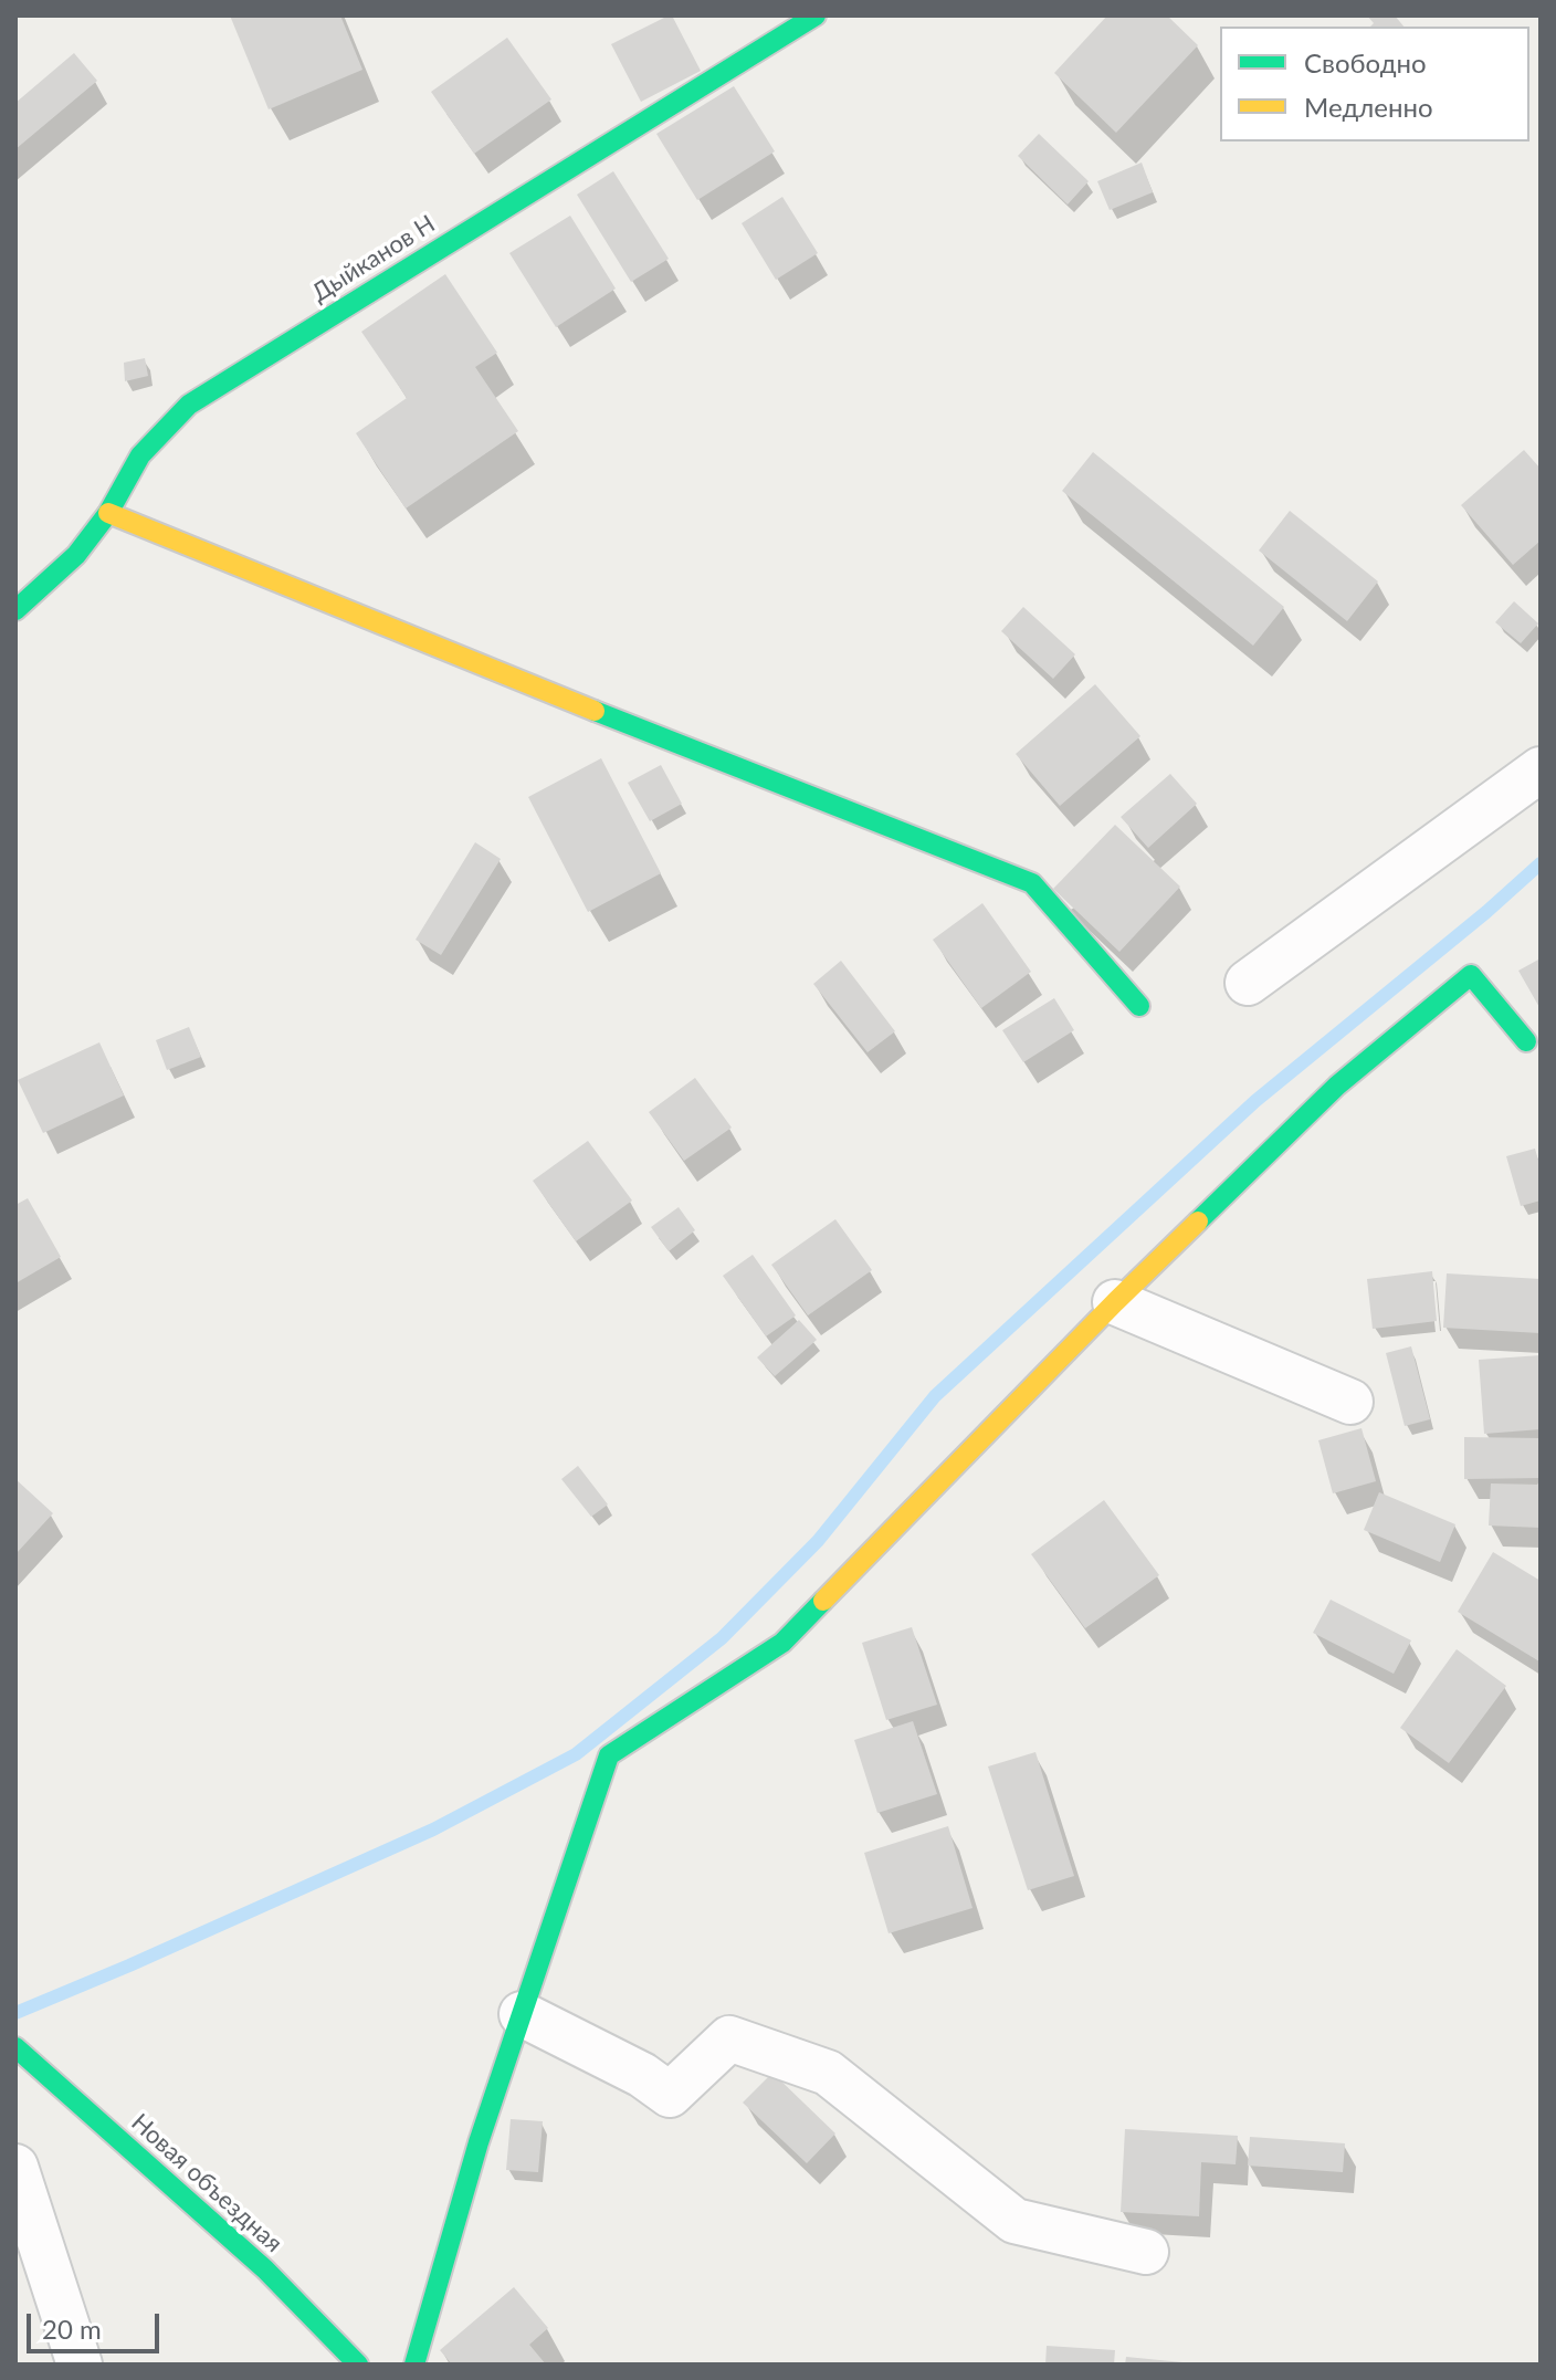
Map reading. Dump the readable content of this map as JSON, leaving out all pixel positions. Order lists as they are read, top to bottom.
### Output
{
  "streets": {
    "street": ["Дыйканов Н", "Новая объездная"]
  },
  "legend": ["Свободно", "Медленно"],
  "scale_bar": "20 m"
}
